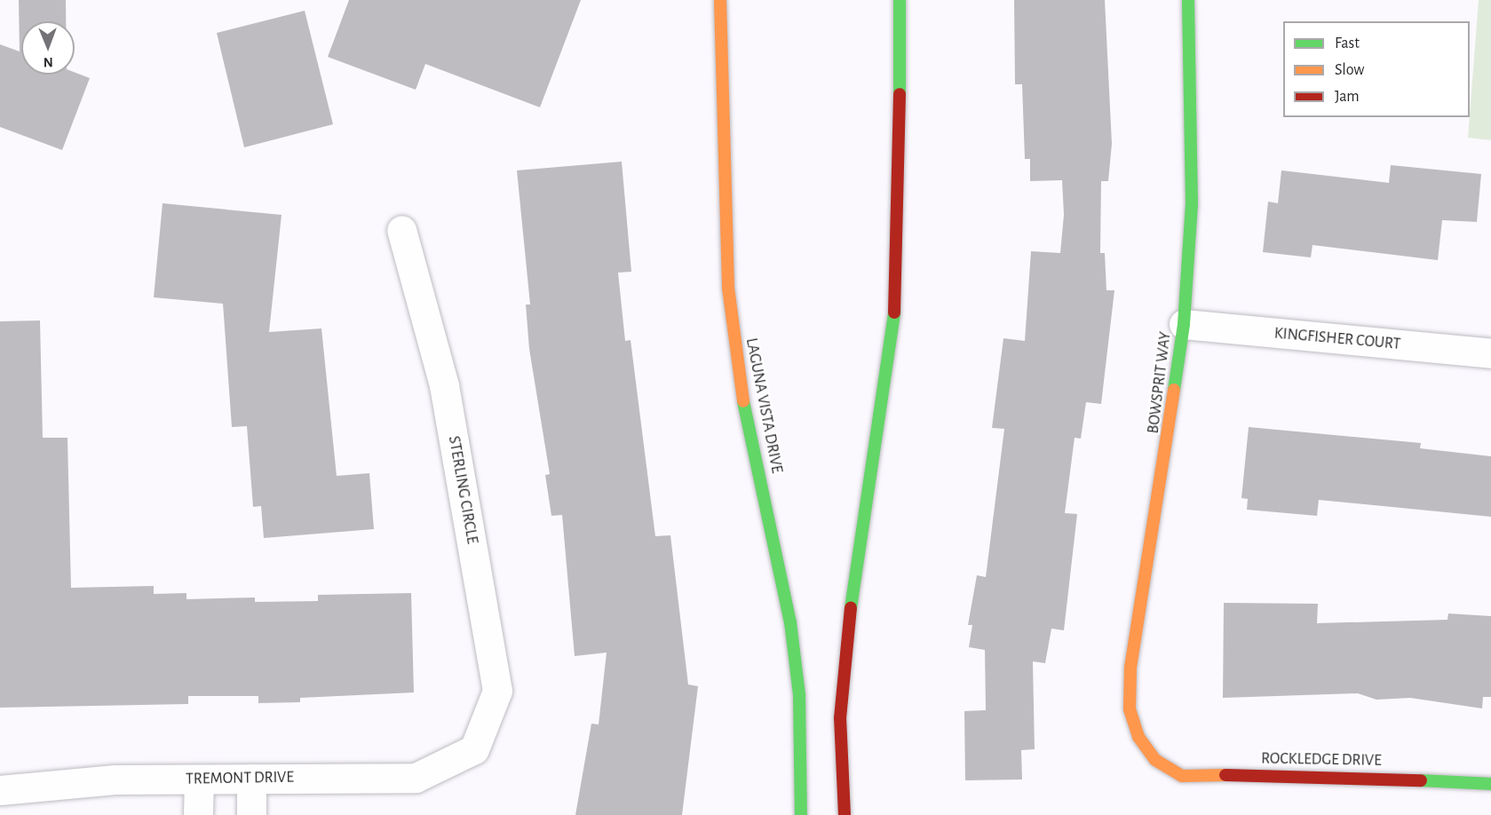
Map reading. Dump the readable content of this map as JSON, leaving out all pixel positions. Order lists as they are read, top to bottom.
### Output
{
  "streets": {
    "street": [
      "KINGFISHER COURT",
      "BOWSPRIT WAY",
      "LAGUNA VISTA DRIVE",
      "STERLING CIRCLE",
      "ROCKLEDGE DRIVE",
      "TREMONT DRIVE"
    ]
  },
  "crossings": [
    ["KINGFISHER COURT", "BOWSPRIT WAY"],
    ["BOWSPRIT WAY", "ROCKLEDGE DRIVE"],
    ["STERLING CIRCLE", "TREMONT DRIVE"]
  ],
  "legend": ["Fast", "Slow", "Jam"],
  "north": "bottom"
}
